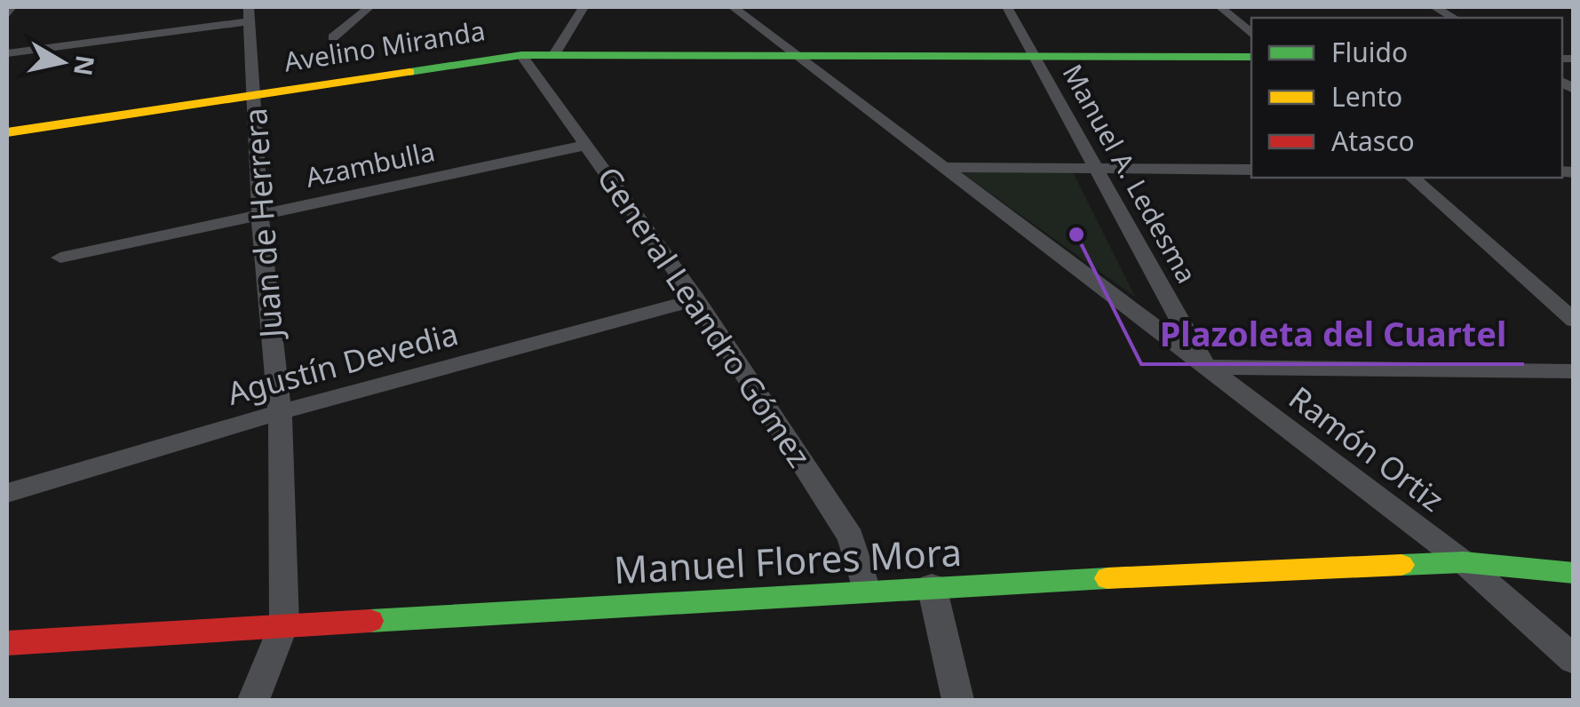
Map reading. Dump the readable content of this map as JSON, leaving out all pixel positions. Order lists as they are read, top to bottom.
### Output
{
  "streets": {
    "street": [
      "Avelino Miranda",
      "Azambulla",
      "Manuel A. Ledesma",
      "Juan de Herrera",
      "General Leandro Gómez",
      "Agustín Devedia",
      "Ramón Ortiz",
      "Manuel Flores Mora"
    ]
  },
  "crossings": [
    ["Avelino Miranda", "Manuel A. Ledesma"],
    ["Avelino Miranda", "Juan de Herrera"],
    ["Avelino Miranda", "General Leandro Gómez"],
    ["Avelino Miranda", "Ramón Ortiz"],
    ["Azambulla", "Juan de Herrera"],
    ["Azambulla", "General Leandro Gómez"],
    ["Manuel A. Ledesma", "Ramón Ortiz"],
    ["Juan de Herrera", "Agustín Devedia"],
    ["Juan de Herrera", "Manuel Flores Mora"],
    ["General Leandro Gómez", "Agustín Devedia"],
    ["General Leandro Gómez", "Manuel Flores Mora"],
    ["Ramón Ortiz", "Manuel Flores Mora"]
  ],
  "places": ["Plazoleta del Cuartel"],
  "legend": ["Fluido", "Lento", "Atasco"],
  "north": "right"
}
